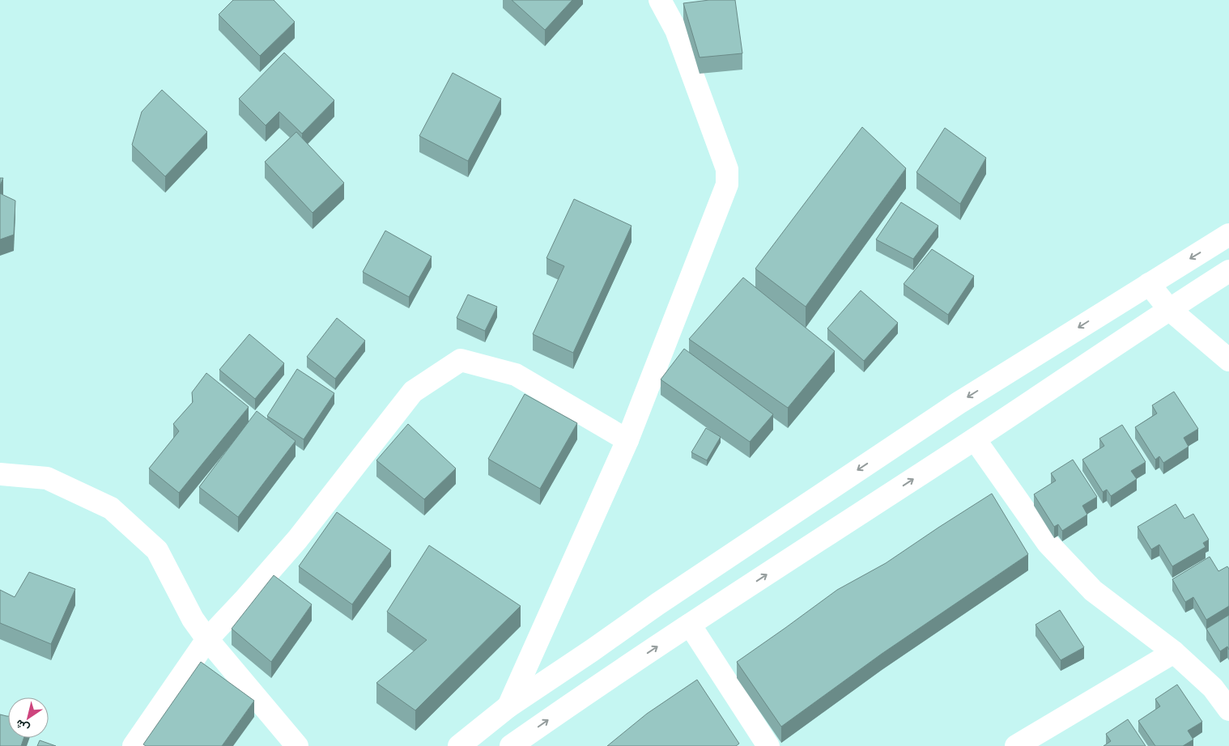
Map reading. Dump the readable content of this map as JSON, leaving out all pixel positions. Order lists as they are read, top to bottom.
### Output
{
  "north": "bottom left"
}
